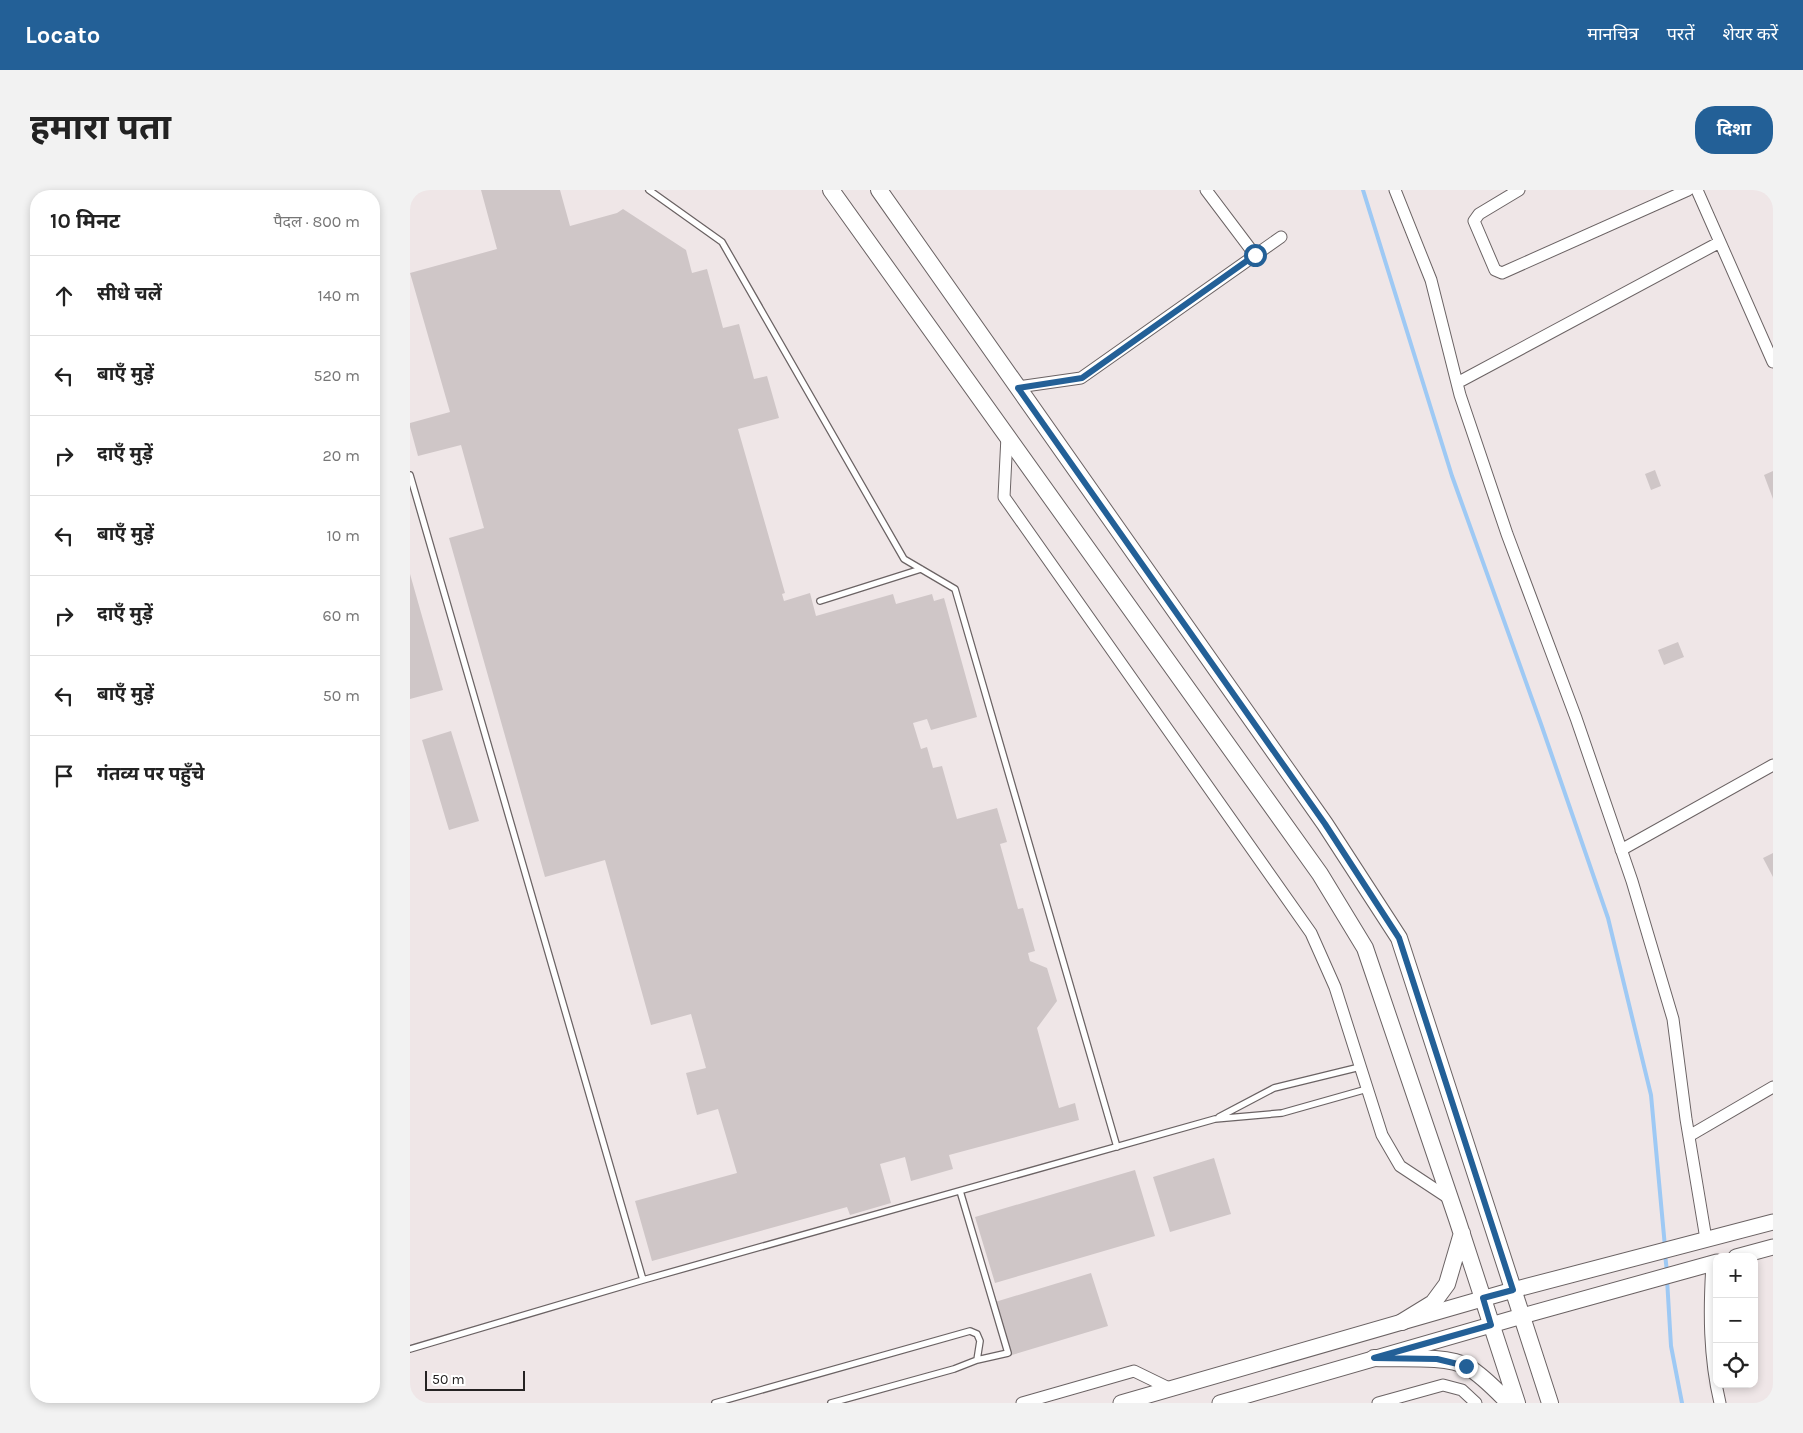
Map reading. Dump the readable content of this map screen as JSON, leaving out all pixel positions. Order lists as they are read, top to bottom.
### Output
{
  "scale_bar": "50 m",
  "page": {
    "header": "Locato",
    "nav": ["मानचित्र", "परतें", "शेयर करें"],
    "buttons": "दिशा",
    "title": "हमारा पता",
    "heading": ["10 मिनट", "पैदल · 800 m"],
    "list": [
      ["सीधे चलें", "140 m"],
      ["बाएँ मुड़ें", "520 m"],
      ["दाएँ मुड़ें", "20 m"],
      ["बाएँ मुड़ें", "10 m"],
      ["दाएँ मुड़ें", "60 m"],
      ["बाएँ मुड़ें", "50 m"],
      "गंतव्य पर पहुँचे"
    ],
    "map_buttons": ["+", "−"],
    "scale": "50 m"
  }
}
